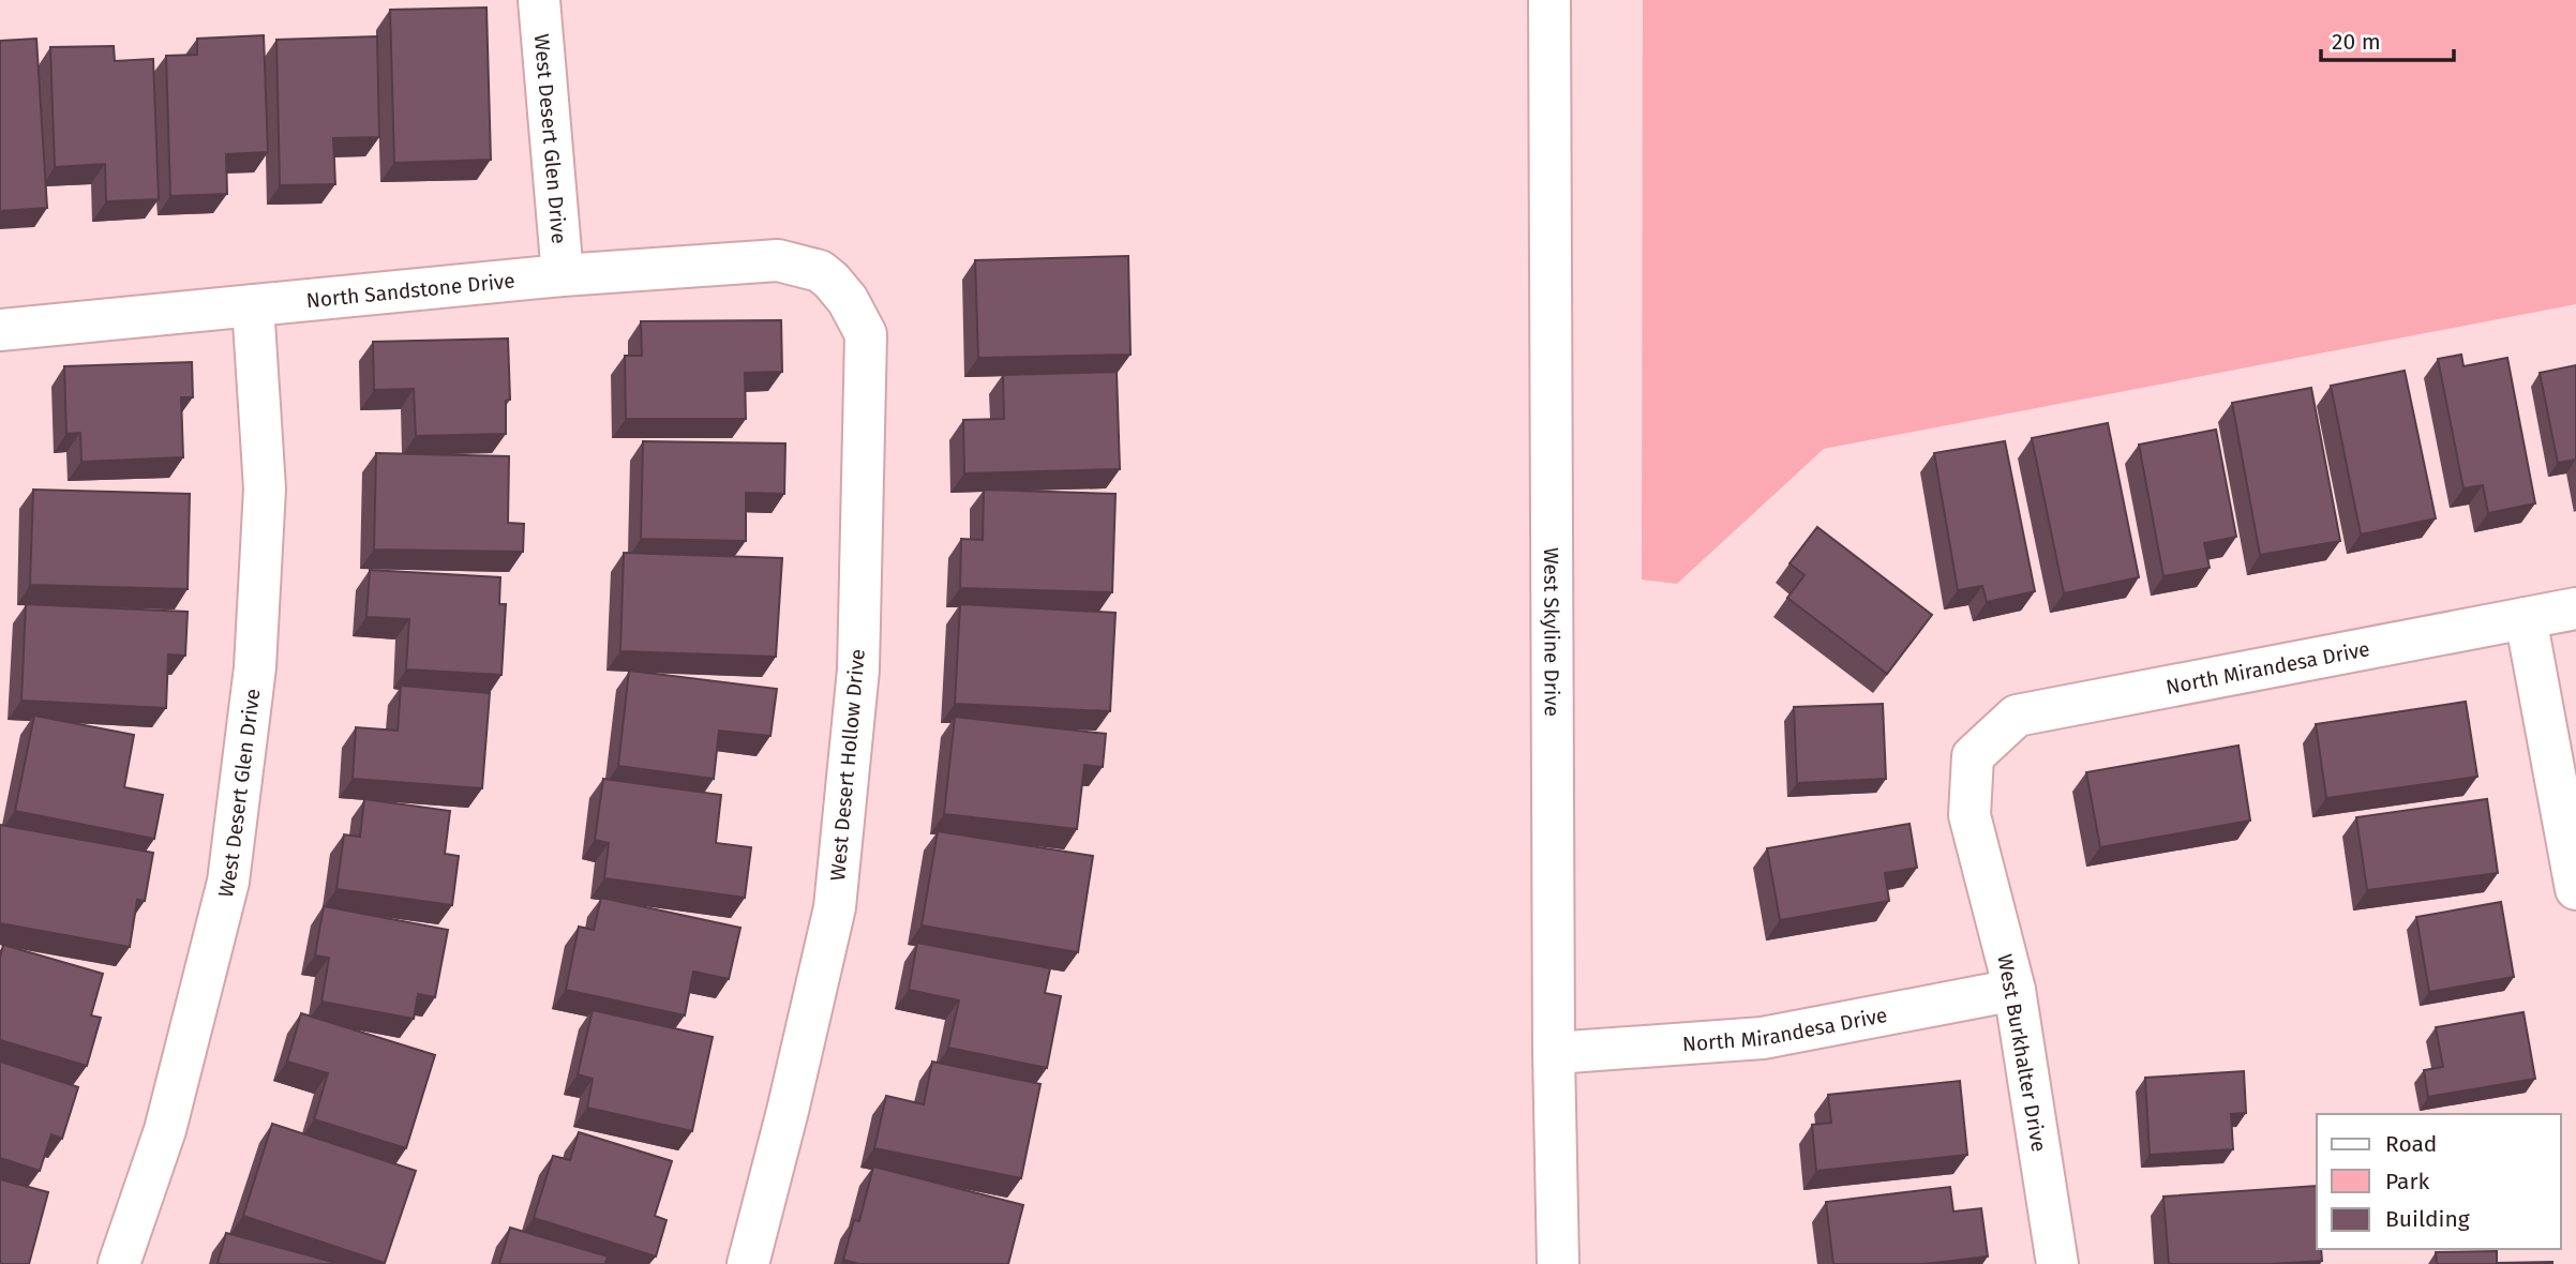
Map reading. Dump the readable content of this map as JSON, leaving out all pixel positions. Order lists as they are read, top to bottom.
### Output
{
  "streets": {
    "street": [
      "West Desert Glen Drive",
      "North Sandstone Drive",
      "West Skyline Drive",
      "North Mirandesa Drive",
      "West Desert Hollow Drive",
      "West Burkhalter Drive"
    ]
  },
  "crossings": [
    ["West Desert Glen Drive", "North Sandstone Drive"],
    ["North Sandstone Drive", "West Desert Hollow Drive"],
    ["West Skyline Drive", "North Mirandesa Drive"],
    ["North Mirandesa Drive", "West Burkhalter Drive"]
  ],
  "legend": ["Road", "Park", "Building"],
  "scale_bar": "20 m"
}
